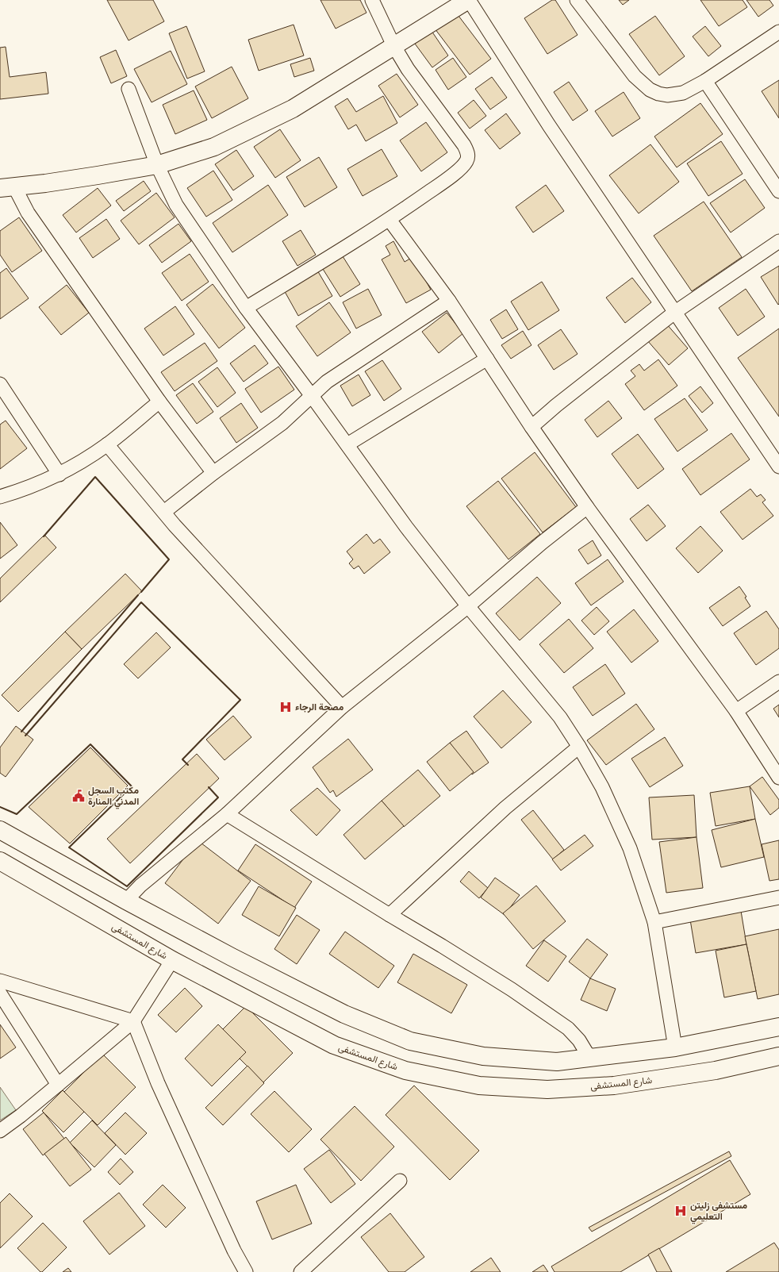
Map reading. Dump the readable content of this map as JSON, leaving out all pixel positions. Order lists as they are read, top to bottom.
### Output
{
  "streets": {
    "main road": ["شارع المستشفى"]
  },
  "places": {
    "hospital": ["مصحة الرجاء", "مستشفى زليتن التعليمي"],
    "public building": ["مكتب السجل المدني المنارة"]
  }
}
